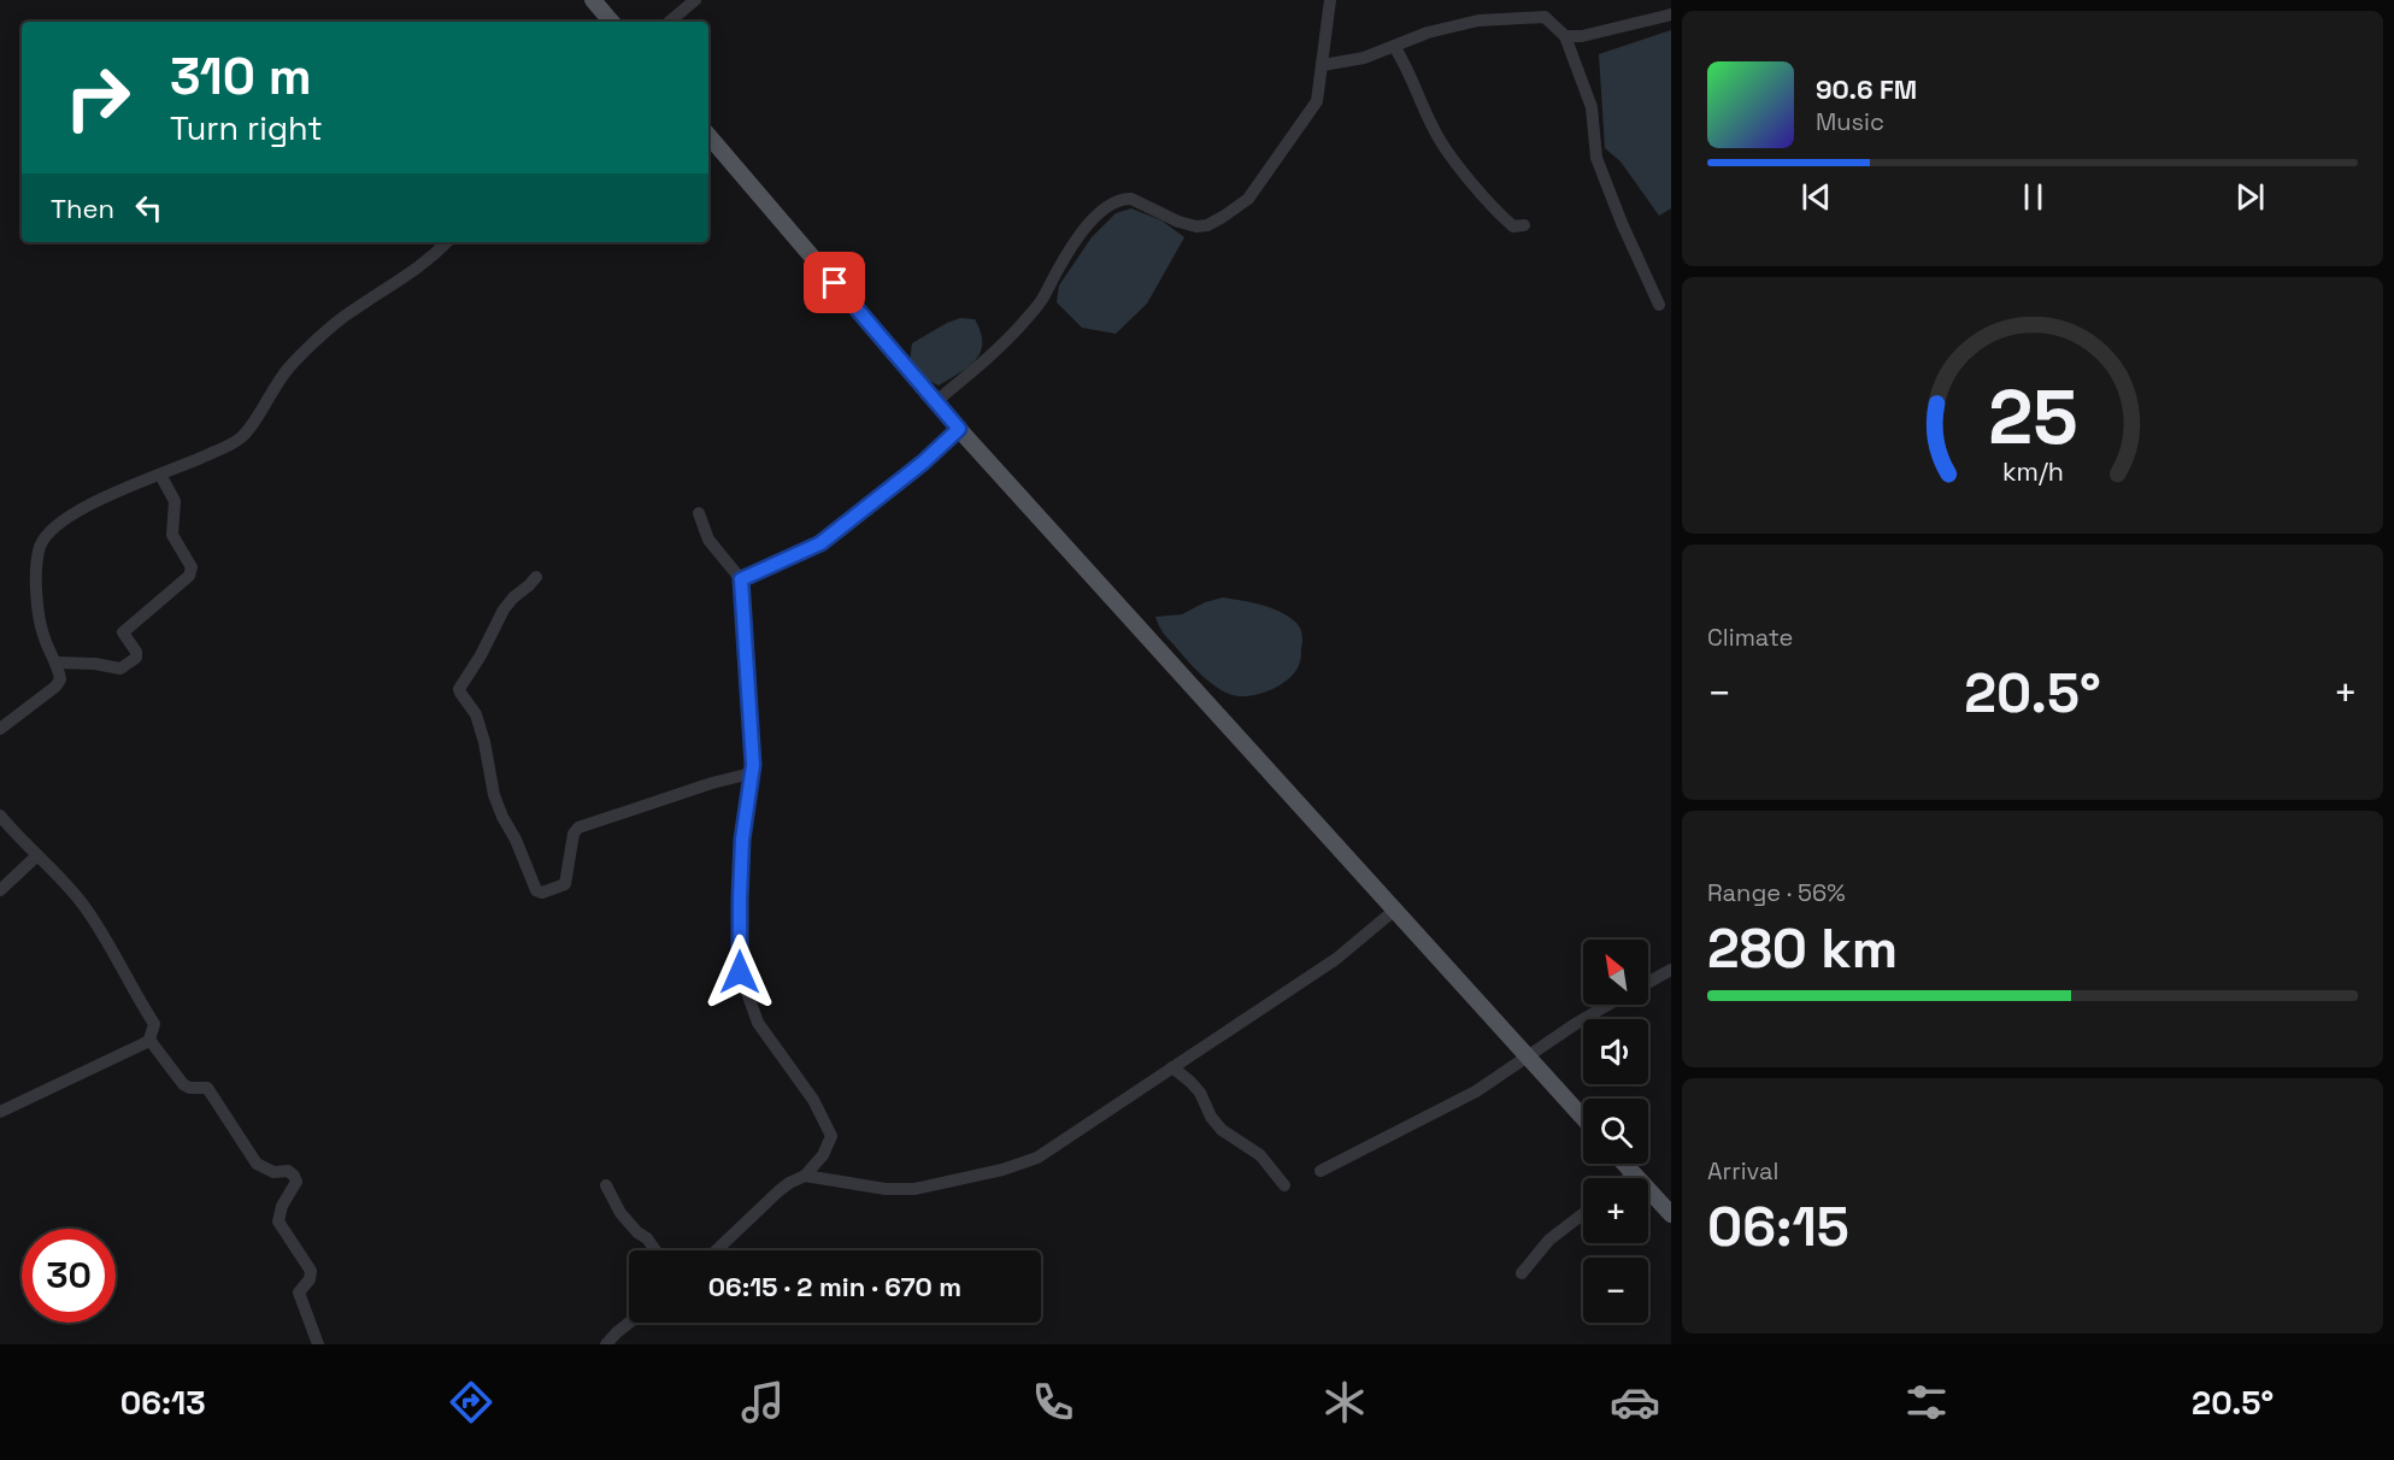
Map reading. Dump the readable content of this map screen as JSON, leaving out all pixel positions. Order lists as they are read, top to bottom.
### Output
{
  "north": "top left",
  "page": {
    "turn": ["310 m", "Turn right"],
    "song": ["90.6 FM", "Music"],
    "then": "Then",
    "tile": [
      "Climate",
      ["Range · 56%", "280 km"],
      ["Arrival", "06:15"]
    ],
    "heat": ["−", "20.5°", "+"],
    "map_buttons": ["+", "−"],
    "limit": "30",
    "trip": "06:15 · 2 min · 670 m",
    "tabs": ["06:13", "20.5°"],
    "gauge": ["25", "km/h"]
  }
}
